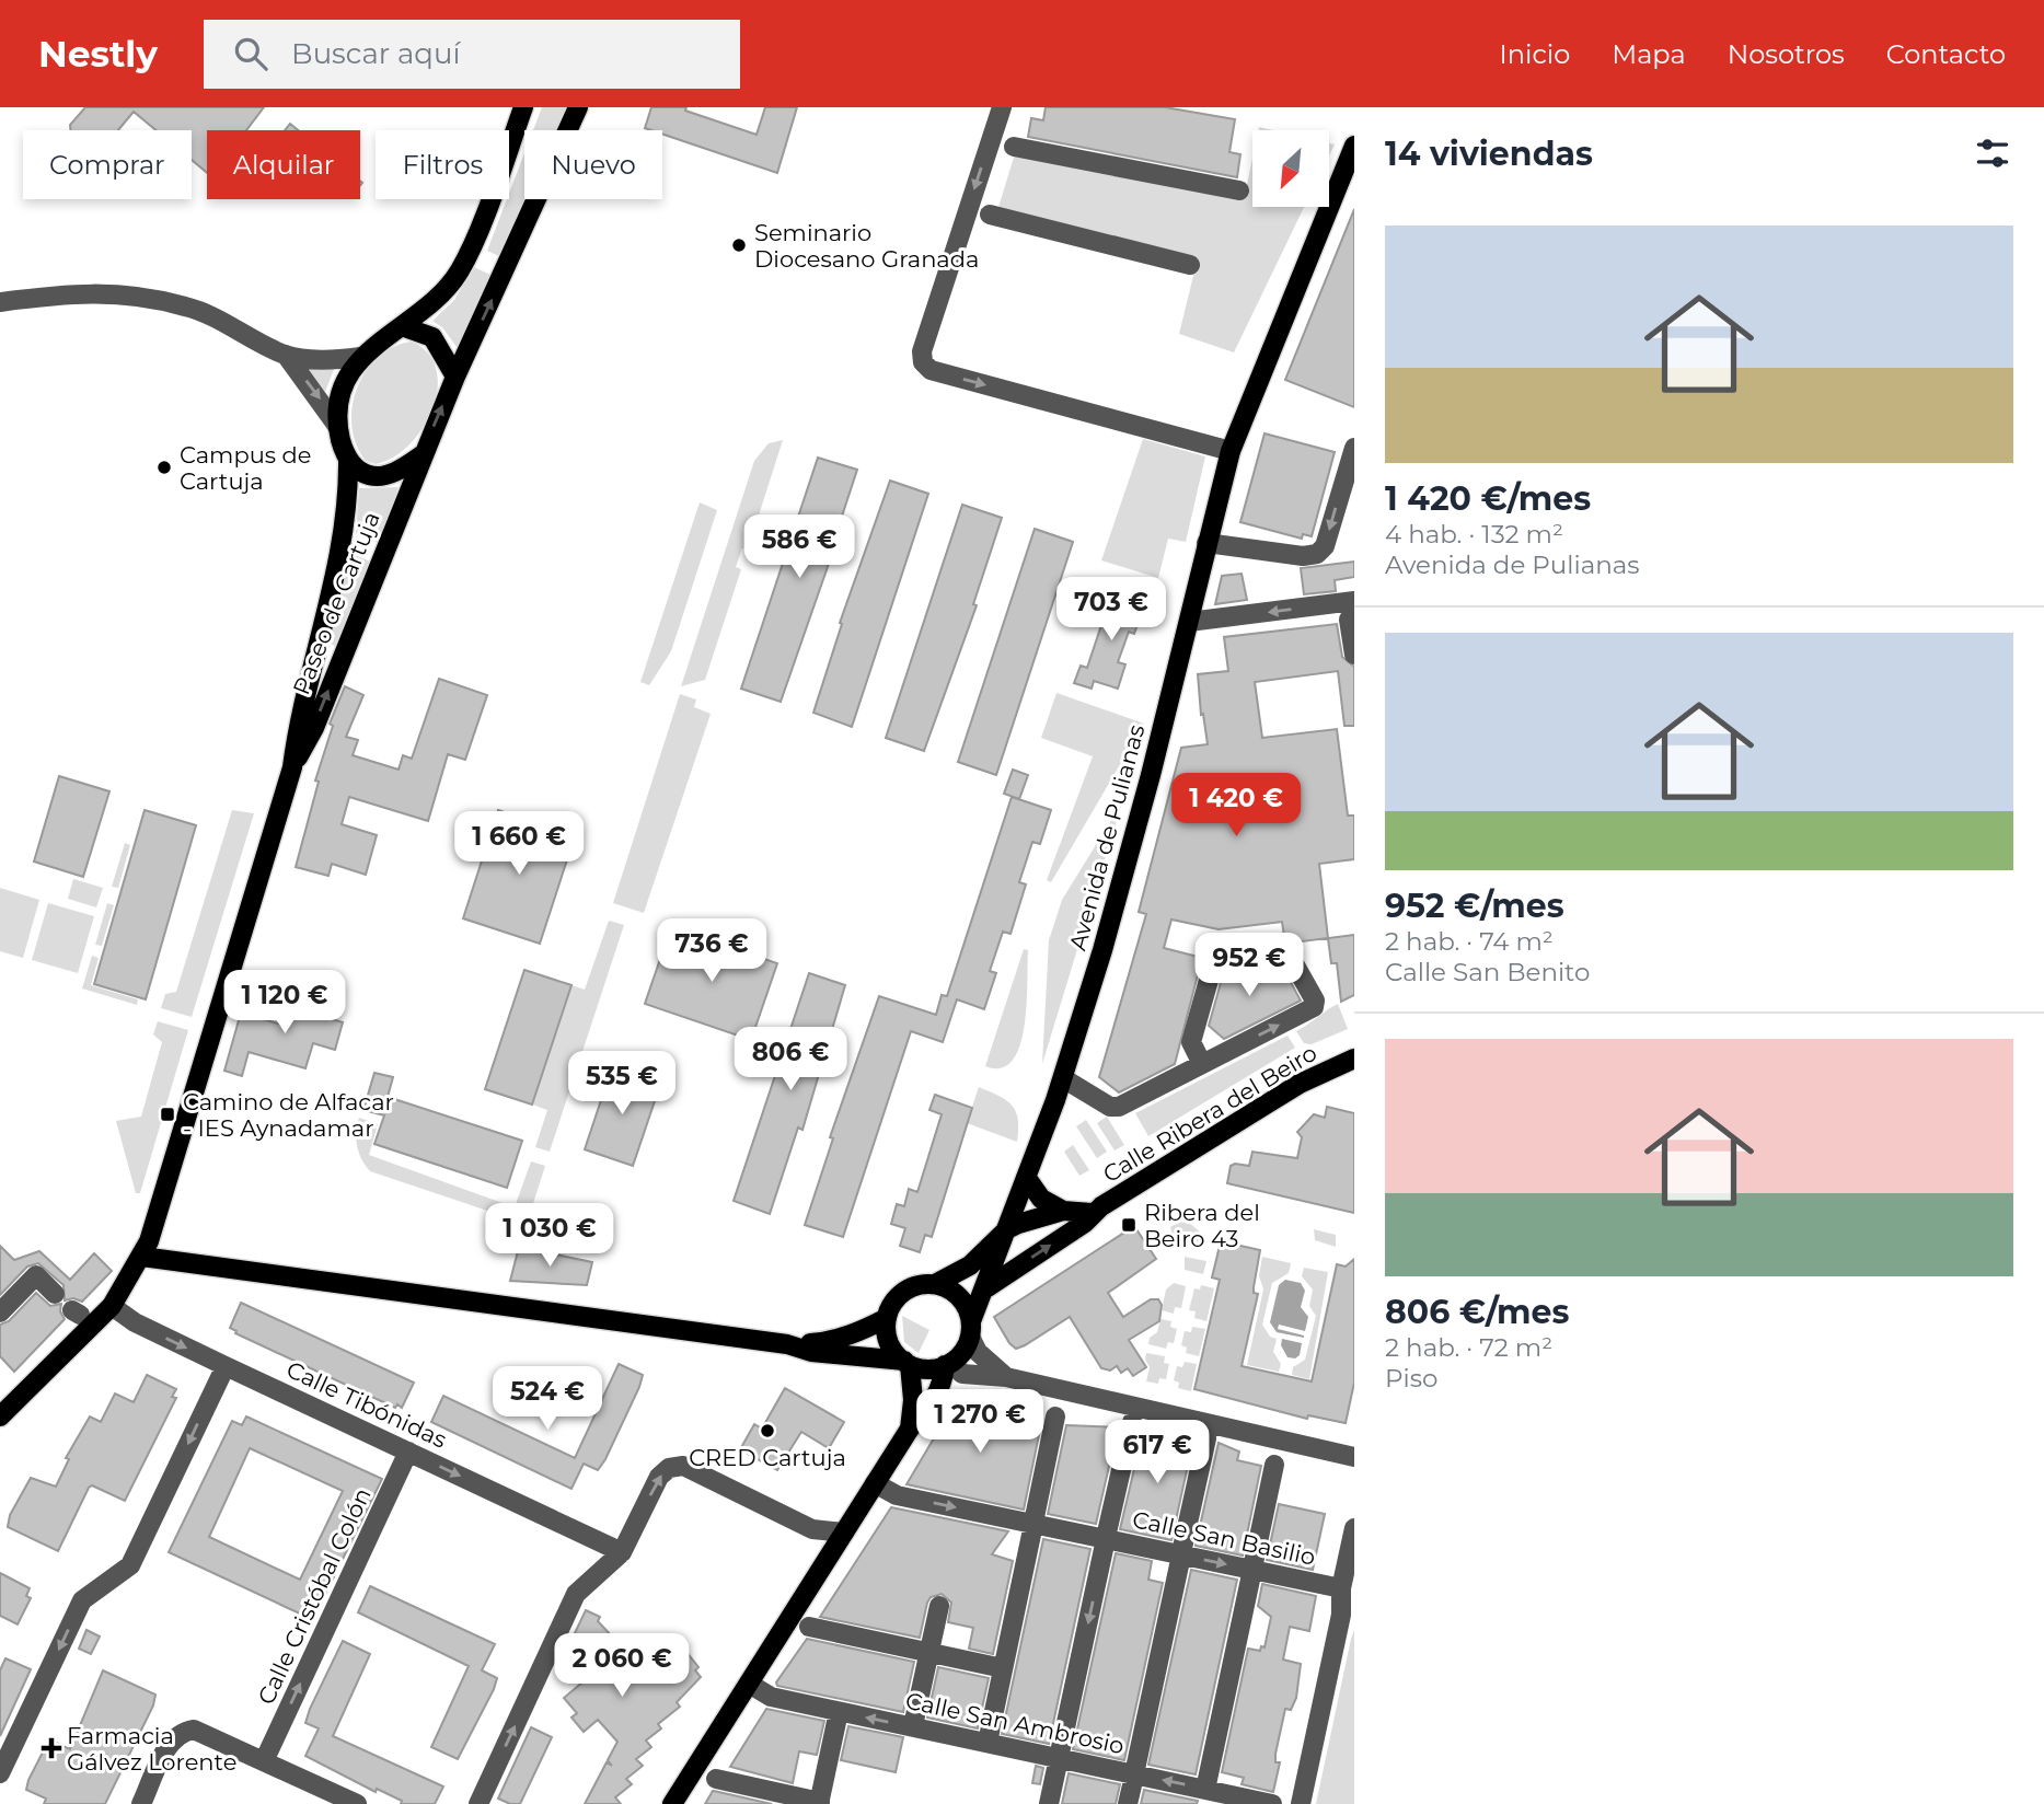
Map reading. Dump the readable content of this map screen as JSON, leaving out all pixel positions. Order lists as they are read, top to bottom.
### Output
{
  "streets": {
    "main road": ["Paseo de Cartuja", "Avenida de Pulianas", "Calle Ribera del Beiro"],
    "street": [
      "Calle Tibónidas",
      "Calle San Basilio",
      "Calle Cristóbal Colón",
      "Calle San Ambrosio"
    ]
  },
  "crossings": [
    ["Paseo de Cartuja", "Calle Tibónidas"],
    ["Avenida de Pulianas", "Calle Ribera del Beiro"],
    ["Calle Tibónidas", "Calle Cristóbal Colón"]
  ],
  "one_way": ["Calle Tibónidas", "Calle Cristóbal Colón"],
  "places": {
    "other": ["Seminario Diocesano Granada", "Campus de Cartuja", "CRED Cartuja"],
    "transit": ["Camino de Alfacar - IES Aynadamar", "Ribera del Beiro 43"],
    "health": ["Farmacia Gálvez Lorente"]
  },
  "north": "bottom left",
  "page": {
    "header": "Nestly",
    "search": "Buscar aquí",
    "nav": [
      "Inicio",
      "Mapa",
      "Nosotros",
      "Contacto"
    ],
    "heading": "14 viviendas",
    "chip": [
      "Comprar",
      "Alquilar",
      "Filtros",
      "Nuevo"
    ],
    "list": [
      {
        "name": "1 420 €/mes",
        "note": "4 hab. · 132 m² · Avenida de Pulianas"
      },
      {
        "name": "952 €/mes",
        "note": "2 hab. · 74 m² · Calle San Benito"
      },
      {
        "name": "806 €/mes",
        "note": "2 hab. · 72 m² · Piso"
      }
    ],
    "price": [
      "586 €",
      "703 €",
      "1 420 €",
      "1 660 €",
      "736 €",
      "952 €",
      "1 120 €",
      "806 €",
      "535 €",
      "1 030 €",
      "524 €",
      "1 270 €",
      "617 €",
      "2 060 €"
    ]
  }
}
